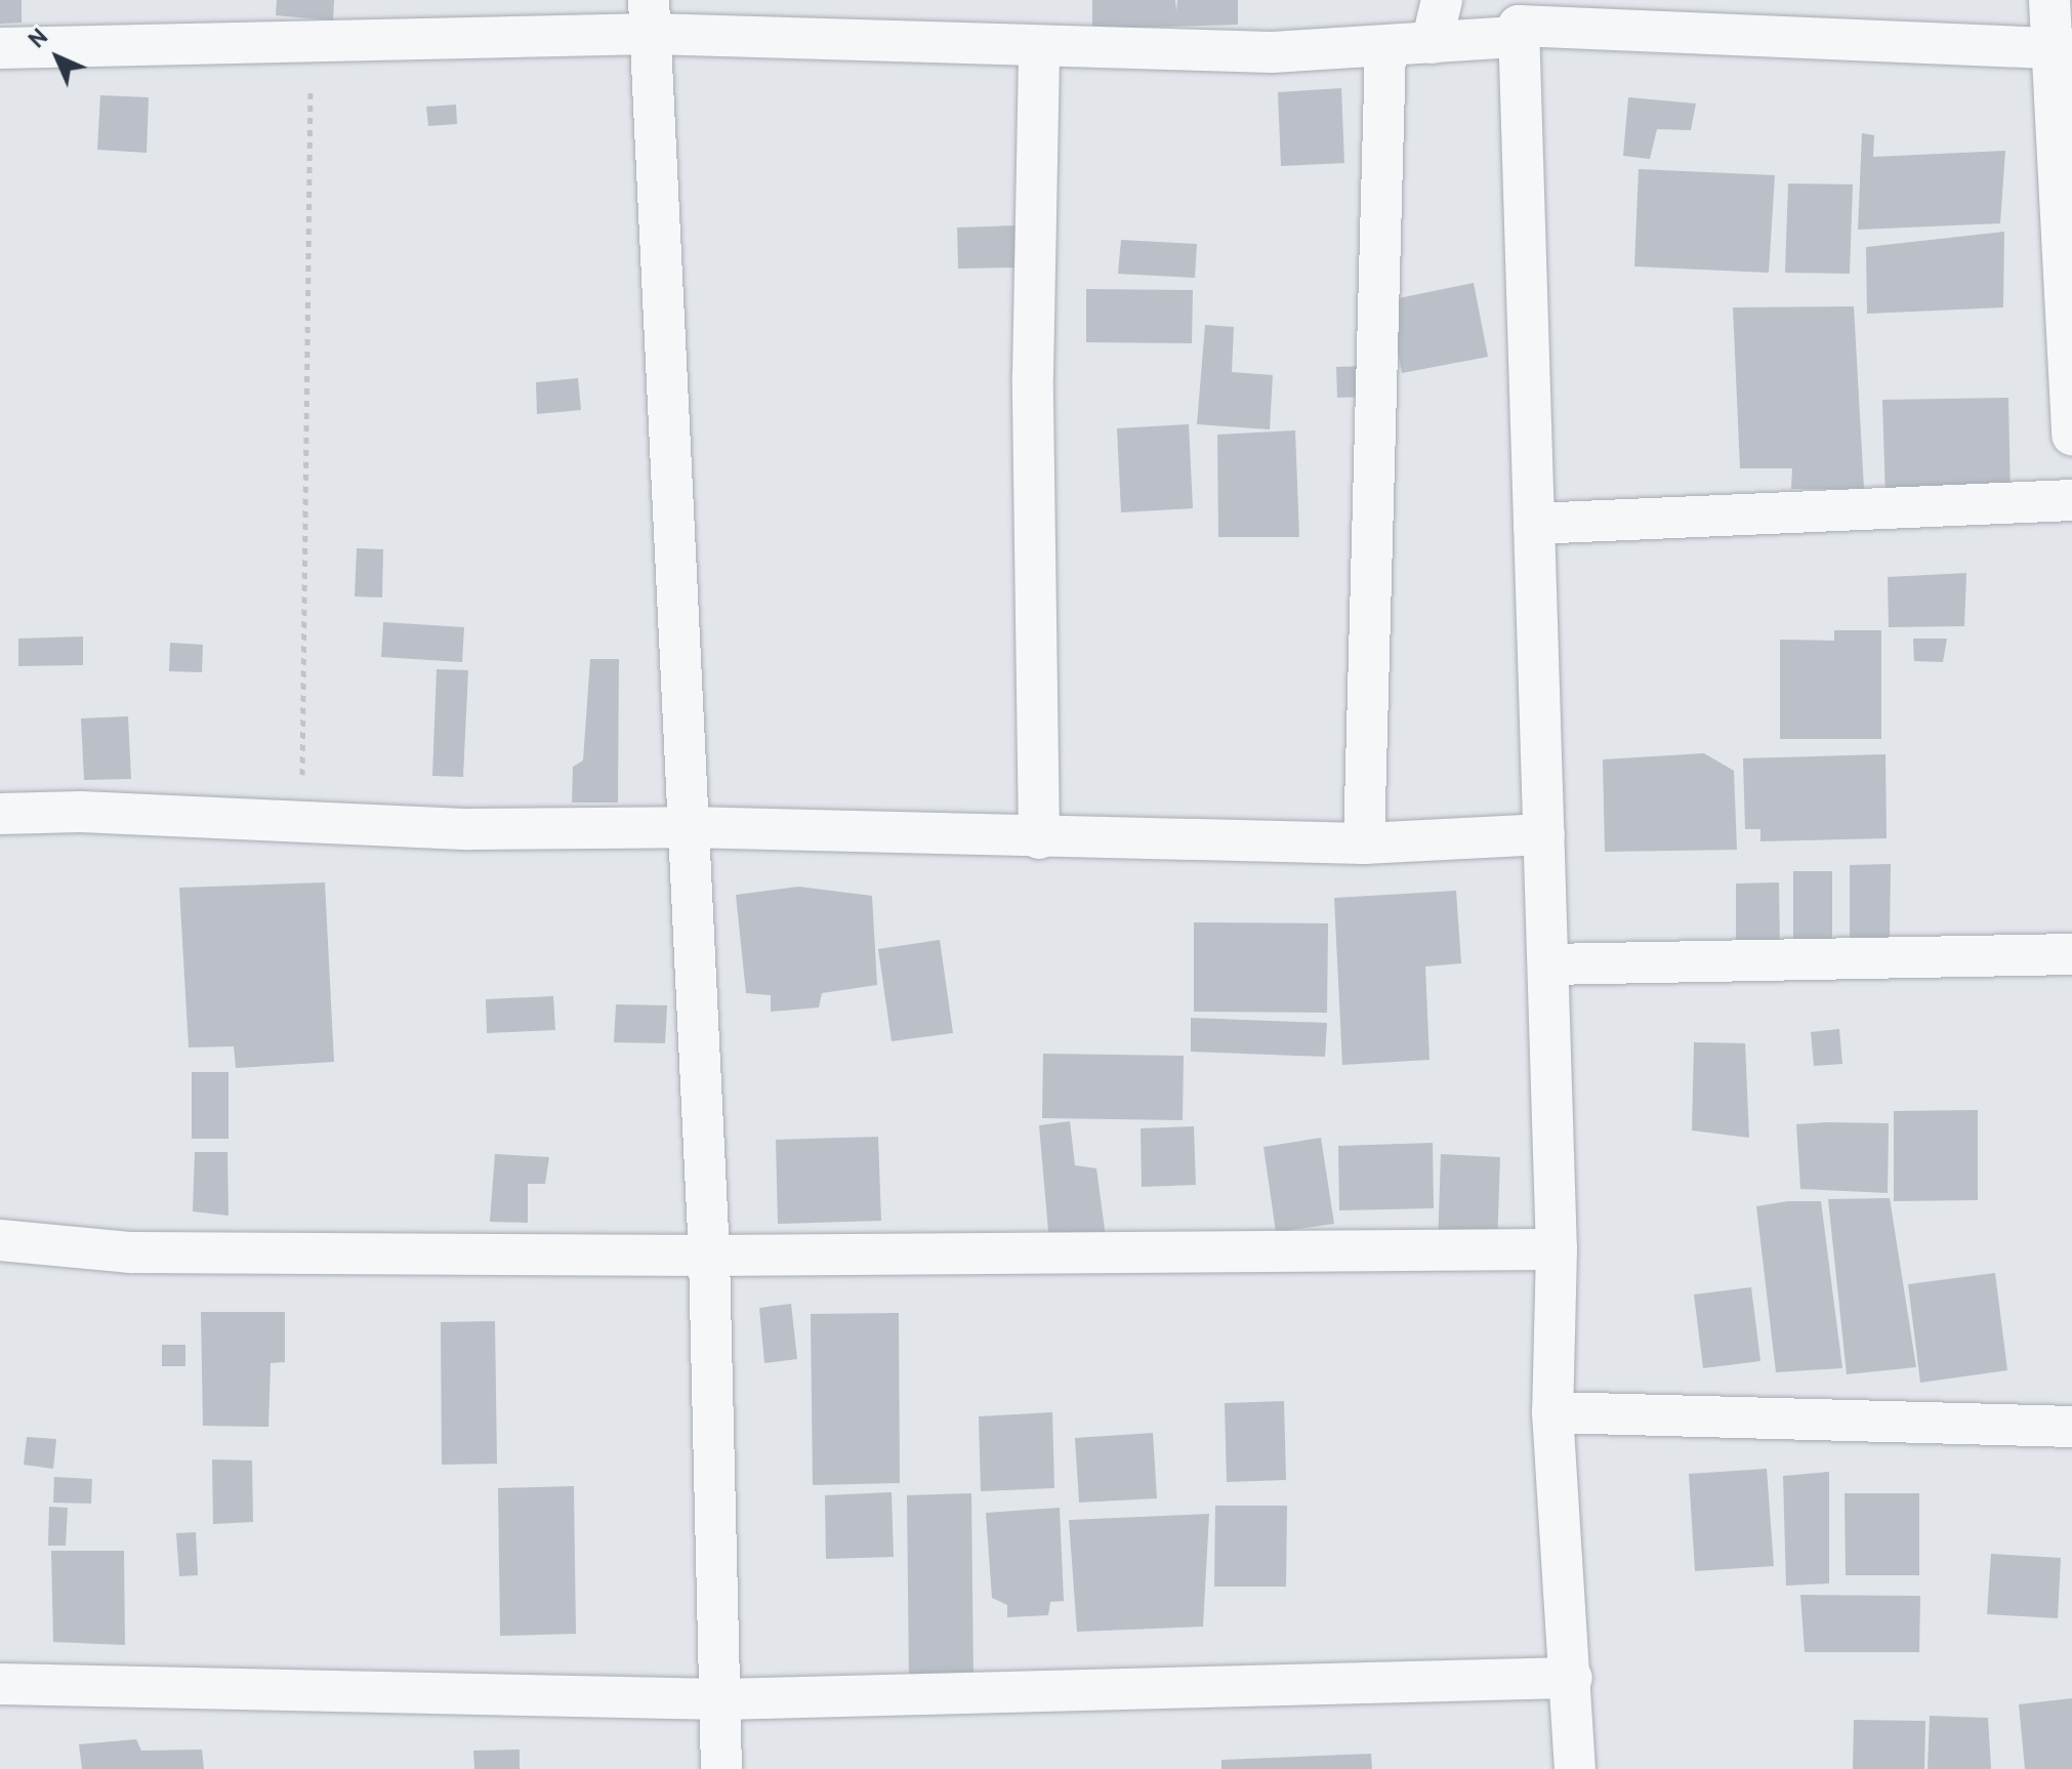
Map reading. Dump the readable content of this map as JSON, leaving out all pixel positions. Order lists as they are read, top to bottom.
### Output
{
  "north": "top left"
}
